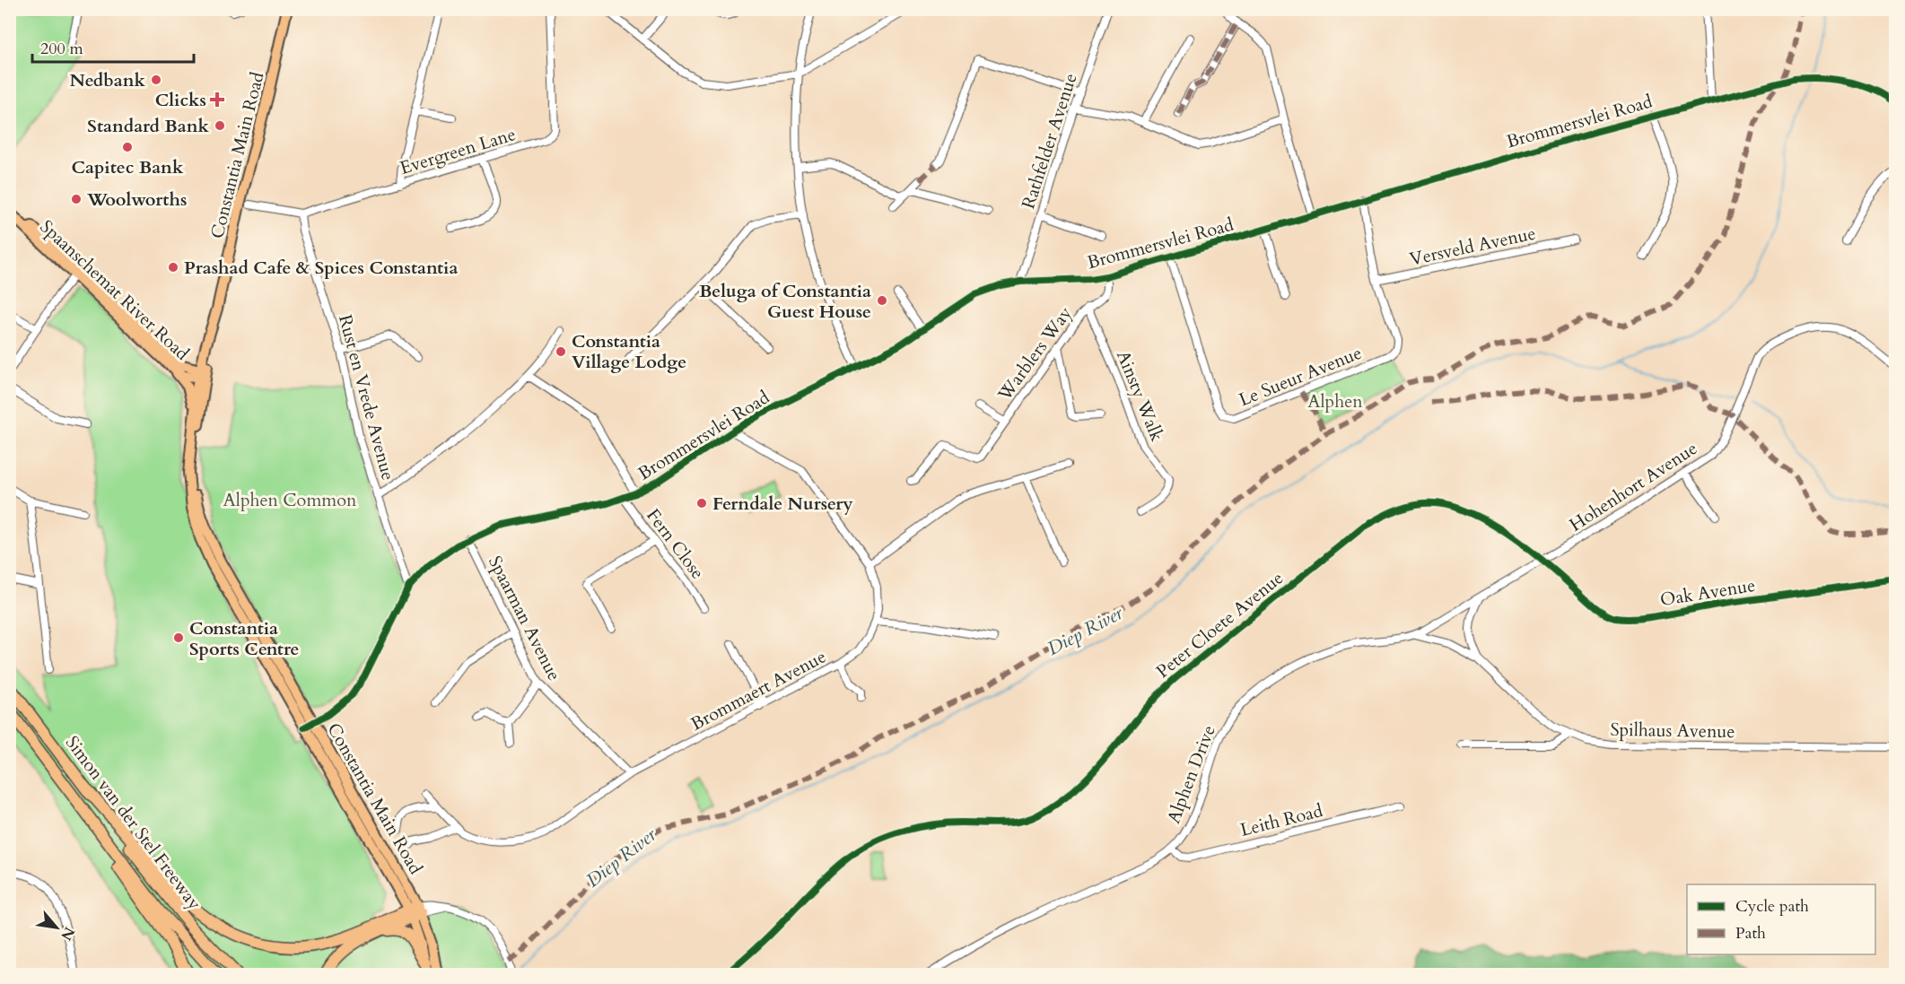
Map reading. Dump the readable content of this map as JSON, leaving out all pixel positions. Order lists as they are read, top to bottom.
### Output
{
  "streets": {
    "highway": ["Simon van der Stel Freeway"],
    "main road": ["Constantia Main Road", "Spaanschemat River Road"],
    "street": [
      "Brommersvlei Road",
      "Rathfelder Avenue",
      "Evergreen Lane",
      "Versveld Avenue",
      "Warblers Way",
      "Le Sueur Avenue",
      "Ainsty Walk",
      "Rust en Vrede Avenue",
      "Hohenhort Avenue",
      "Fern Close",
      "Oak Avenue",
      "Spaarman Avenue",
      "Peter Cloete Avenue",
      "Brommaert Avenue",
      "Spilhaus Avenue",
      "Alphen Drive",
      "Leith Road"
    ]
  },
  "crossings": [
    ["Brommersvlei Road", "Rathfelder Avenue"],
    ["Brommersvlei Road", "Constantia Main Road"],
    ["Brommersvlei Road", "Warblers Way"],
    ["Brommersvlei Road", "Le Sueur Avenue"],
    ["Brommersvlei Road", "Rust en Vrede Avenue"],
    ["Brommersvlei Road", "Fern Close"],
    ["Brommersvlei Road", "Spaarman Avenue"],
    ["Brommersvlei Road", "Brommaert Avenue"],
    ["Evergreen Lane", "Rust en Vrede Avenue"],
    ["Constantia Main Road", "Spaanschemat River Road"],
    ["Versveld Avenue", "Le Sueur Avenue"],
    ["Warblers Way", "Ainsty Walk"],
    ["Hohenhort Avenue", "Oak Avenue"],
    ["Hohenhort Avenue", "Peter Cloete Avenue"],
    ["Hohenhort Avenue", "Spilhaus Avenue"],
    ["Hohenhort Avenue", "Alphen Drive"],
    ["Oak Avenue", "Peter Cloete Avenue"],
    ["Spaarman Avenue", "Brommaert Avenue"],
    ["Spilhaus Avenue", "Alphen Drive"],
    ["Alphen Drive", "Leith Road"]
  ],
  "water": ["Diep River"],
  "parks": ["Alphen", "Alphen Common"],
  "places": {
    "other": [
      "Nedbank",
      "Standard Bank",
      "Capitec Bank",
      "Woolworths",
      "Prashad Cafe & Spices Constantia",
      "Beluga of Constantia Guest House",
      "Constantia Village Lodge",
      "Ferndale Nursery",
      "Constantia Sports Centre"
    ],
    "health": ["Clicks"]
  },
  "legend": ["Cycle path", "Path"],
  "scale_bar": "200 m",
  "north": "bottom right"
}
